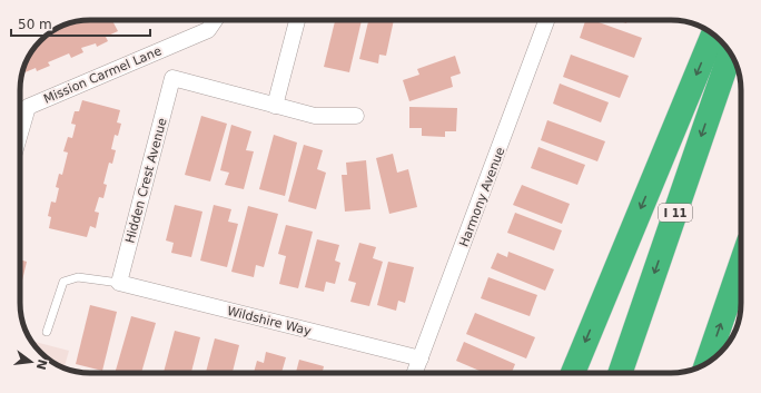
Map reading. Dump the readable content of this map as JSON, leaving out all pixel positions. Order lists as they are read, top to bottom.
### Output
{
  "streets": {
    "highway": ["I 11"],
    "street": [
      "Mission Carmel Lane",
      "Hidden Crest Avenue",
      "Harmony Avenue",
      "Wildshire Way"
    ]
  },
  "crossings": [
    ["Hidden Crest Avenue", "Wildshire Way"],
    ["Harmony Avenue", "Wildshire Way"]
  ],
  "scale_bar": "50 m",
  "north": "right"
}
